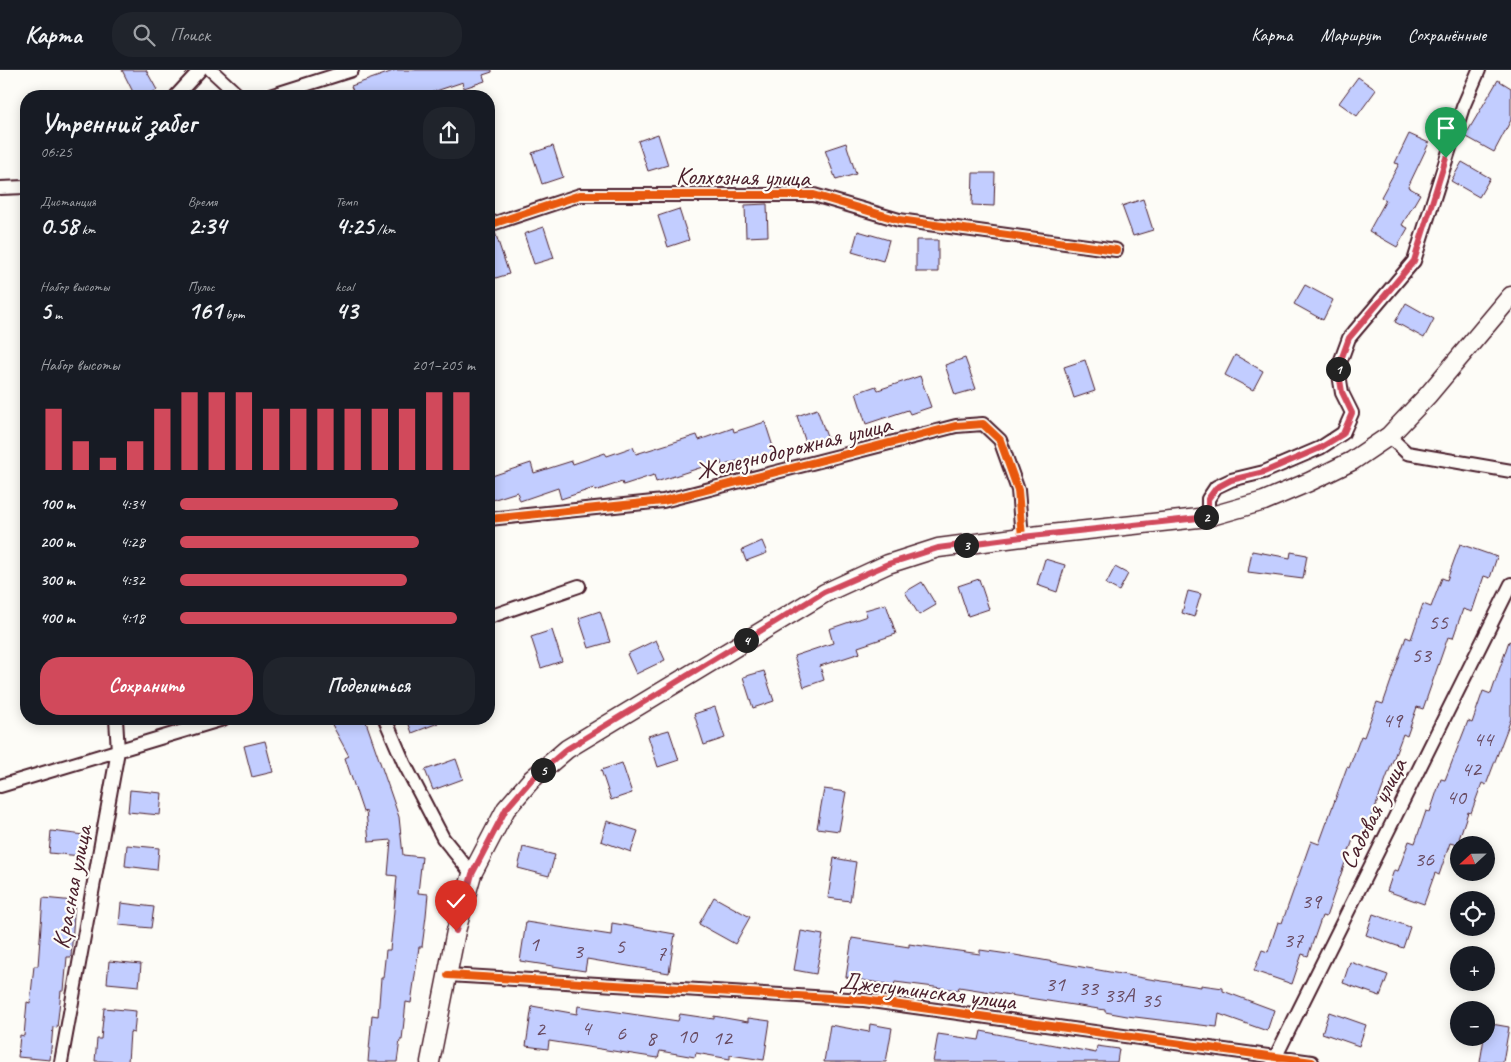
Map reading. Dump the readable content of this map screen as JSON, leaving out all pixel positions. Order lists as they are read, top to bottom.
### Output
{
  "streets": {
    "street": [
      "Колхозная улица",
      "Железнодорожная улица",
      "Садовая улица",
      "Красная улица",
      "Джегутинская улица"
    ]
  },
  "crossings": [
    ["Садовая улица", "Джегутинская улица"]
  ],
  "house_numbers": [
    "55",
    "53",
    "49",
    "44",
    "42",
    "40",
    "36",
    "39",
    "37",
    "1",
    "5",
    "3",
    "7",
    "31",
    "33",
    "33А",
    "35",
    "4",
    "2",
    "6",
    "10",
    "8",
    "12"
  ],
  "north": "left",
  "page": {
    "header": "Карта",
    "search": "Поиск",
    "nav": ["Карта", "Маршрут", "Сохранённые"],
    "heading": ["Утренний забег", "06:25"],
    "stats": [
      ["Дистанция", "0.58 km"],
      ["Время", "2:34"],
      ["Темп", "4:25 /km"],
      ["Набор высоты", "5 m"],
      ["Пульс", "161 bpm"],
      ["kcal", "43"]
    ],
    "chart": ["Набор высоты", "201–205 m"],
    "pins": [
      "1",
      "2",
      "3",
      "4",
      "5"
    ],
    "list": [
      {
        "name": "100 m",
        "note": "4:34"
      },
      {
        "name": "200 m",
        "note": "4:28"
      },
      {
        "name": "300 m",
        "note": "4:32"
      },
      {
        "name": "400 m",
        "note": "4:18"
      }
    ],
    "buttons": ["Сохранить", "Поделиться"],
    "map_buttons": ["+", "−"]
  }
}
